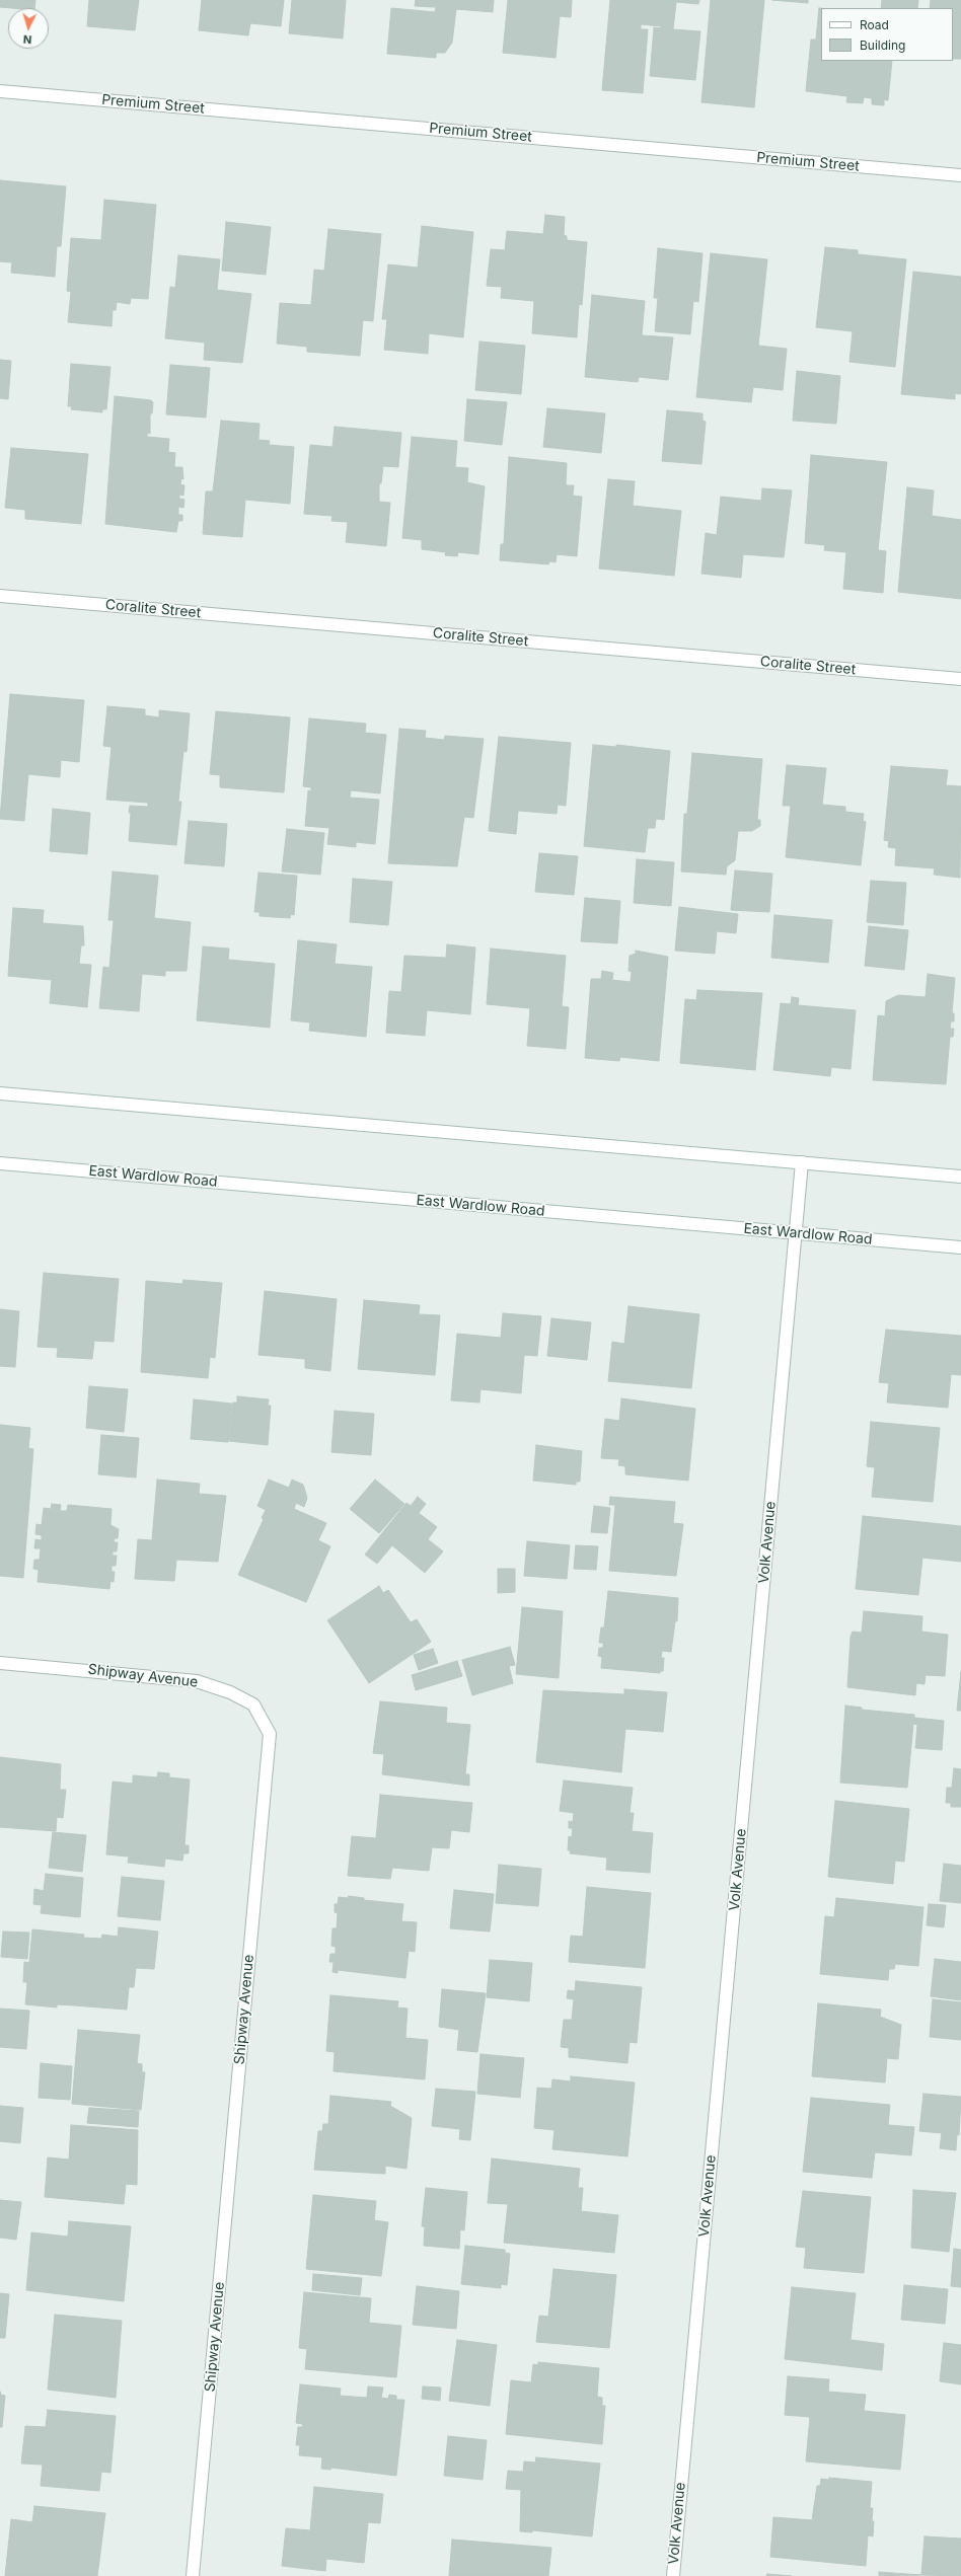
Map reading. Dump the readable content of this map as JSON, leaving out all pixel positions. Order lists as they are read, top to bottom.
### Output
{
  "streets": {
    "street": [
      "Premium Street",
      "Coralite Street",
      "East Wardlow Road",
      "Volk Avenue",
      "Shipway Avenue"
    ]
  },
  "crossings": [
    ["East Wardlow Road", "Volk Avenue"]
  ],
  "legend": ["Road", "Building"],
  "north": "bottom"
}
